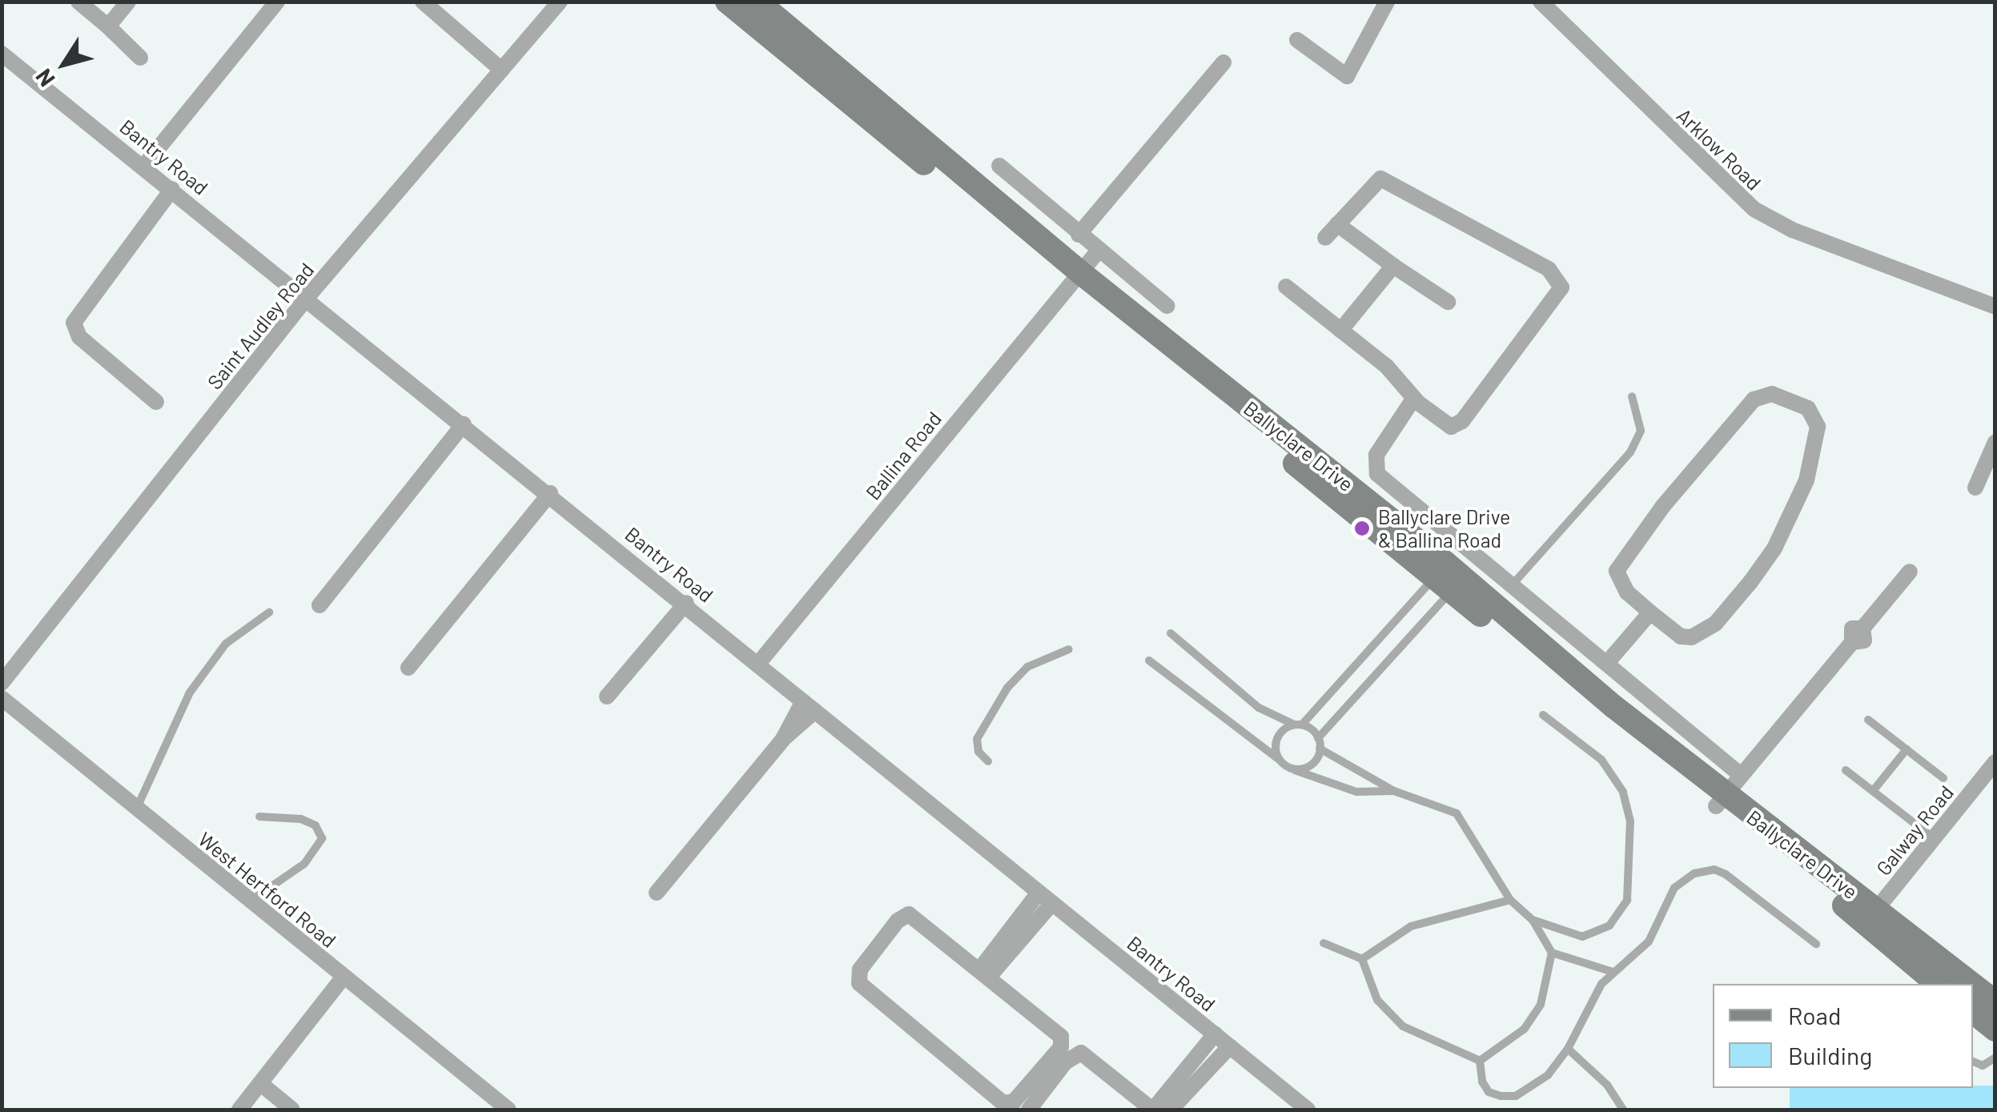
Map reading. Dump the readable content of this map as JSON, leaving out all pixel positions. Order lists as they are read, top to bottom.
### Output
{
  "streets": {
    "street": [
      "Arklow Road",
      "Bantry Road",
      "Saint Audley Road",
      "Ballyclare Drive",
      "Ballina Road",
      "Galway Road",
      "West Hertford Road"
    ]
  },
  "crossings": [
    ["Bantry Road", "Saint Audley Road"],
    ["Bantry Road", "Ballina Road"],
    ["Ballyclare Drive", "Ballina Road"],
    ["Ballyclare Drive", "Galway Road"]
  ],
  "places": ["Ballyclare Drive & Ballina Road"],
  "legend": ["Road", "Building"],
  "north": "bottom left"
}
